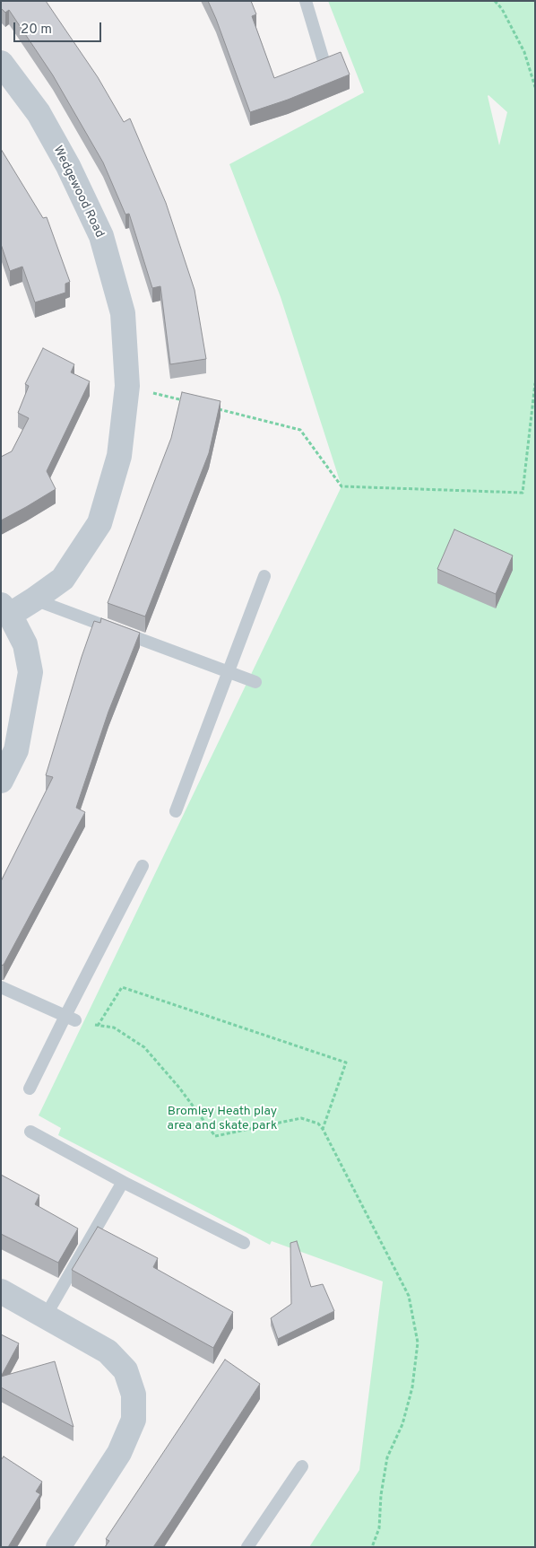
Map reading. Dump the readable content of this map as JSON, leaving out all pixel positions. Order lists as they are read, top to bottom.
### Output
{
  "streets": {
    "street": ["Wedgewood Road"]
  },
  "parks": ["Bromley Heath play area and skate park"],
  "scale_bar": "20 m"
}
